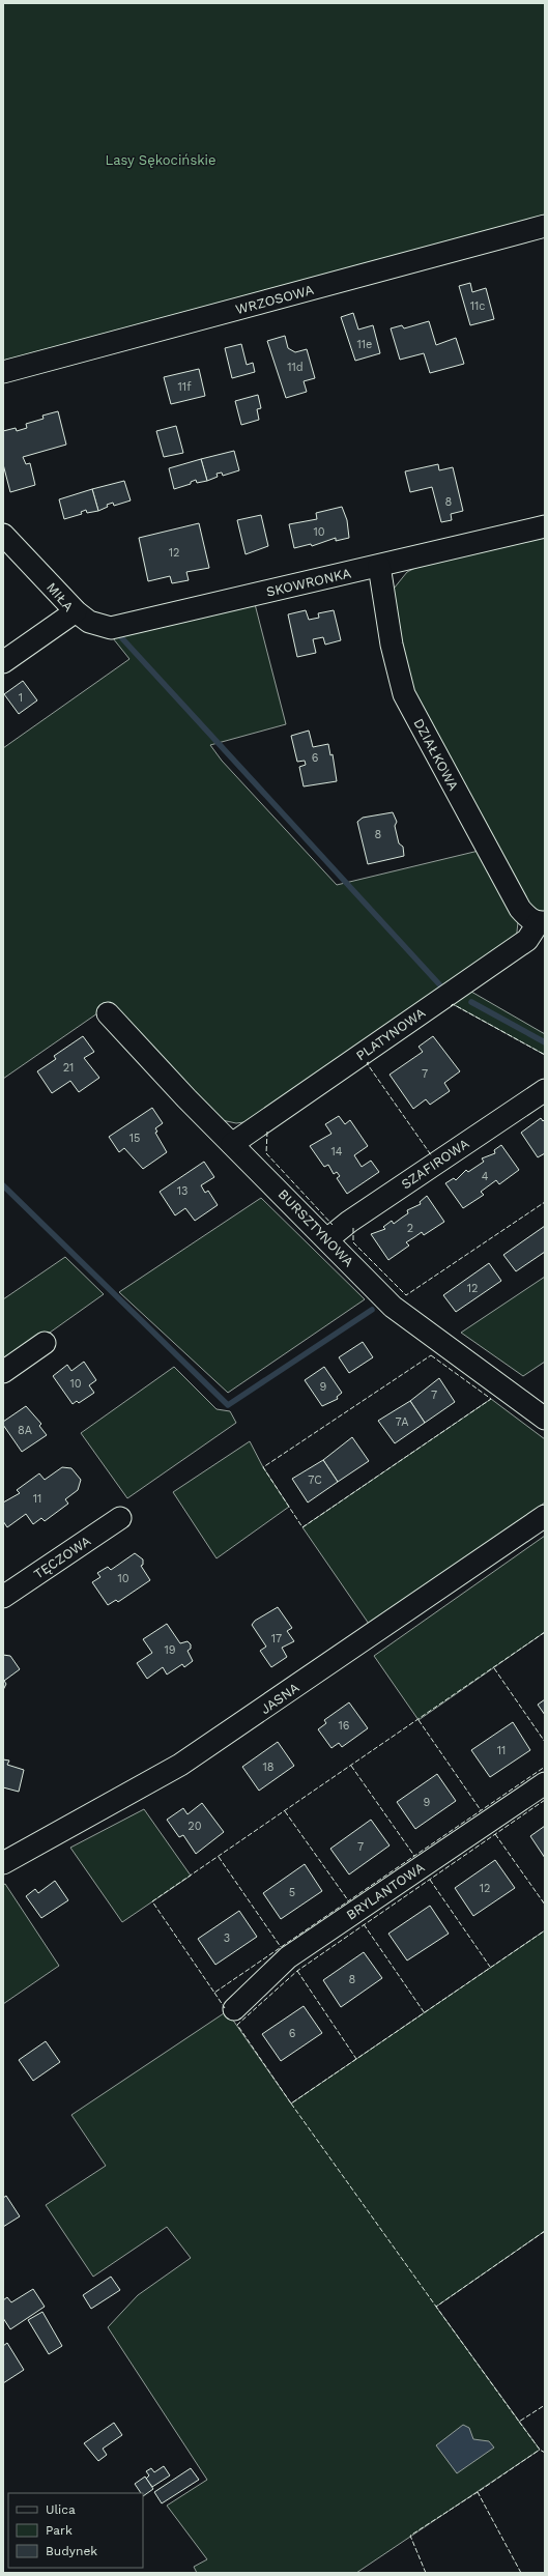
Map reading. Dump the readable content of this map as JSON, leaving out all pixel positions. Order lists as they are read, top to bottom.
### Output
{
  "streets": {
    "street": [
      "WRZOSOWA",
      "SKOWRONKA",
      "MIŁA",
      "DZIAŁKOWA",
      "PLATYNOWA",
      "SZAFIROWA",
      "BURSZTYNOWA",
      "TĘCZOWA",
      "JASNA",
      "BRYLANTOWA"
    ]
  },
  "crossings": [
    ["SKOWRONKA", "MIŁA"],
    ["SKOWRONKA", "DZIAŁKOWA"],
    ["DZIAŁKOWA", "PLATYNOWA"],
    ["PLATYNOWA", "BURSZTYNOWA"],
    ["SZAFIROWA", "BURSZTYNOWA"]
  ],
  "parks": ["Lasy Sękocińskie"],
  "house_numbers": [
    "11c",
    "11e",
    "11d",
    "11f",
    "8",
    "10",
    "12",
    "1",
    "6",
    "8",
    "21",
    "7",
    "15",
    "14",
    "4",
    "13",
    "2",
    "12",
    "10",
    "9",
    "7",
    "7A",
    "8A",
    "7C",
    "11",
    "10",
    "17",
    "19",
    "16",
    "11",
    "18",
    "9",
    "20",
    "7",
    "12",
    "5",
    "3",
    "8",
    "6"
  ],
  "legend": ["Ulica", "Park", "Budynek"]
}
